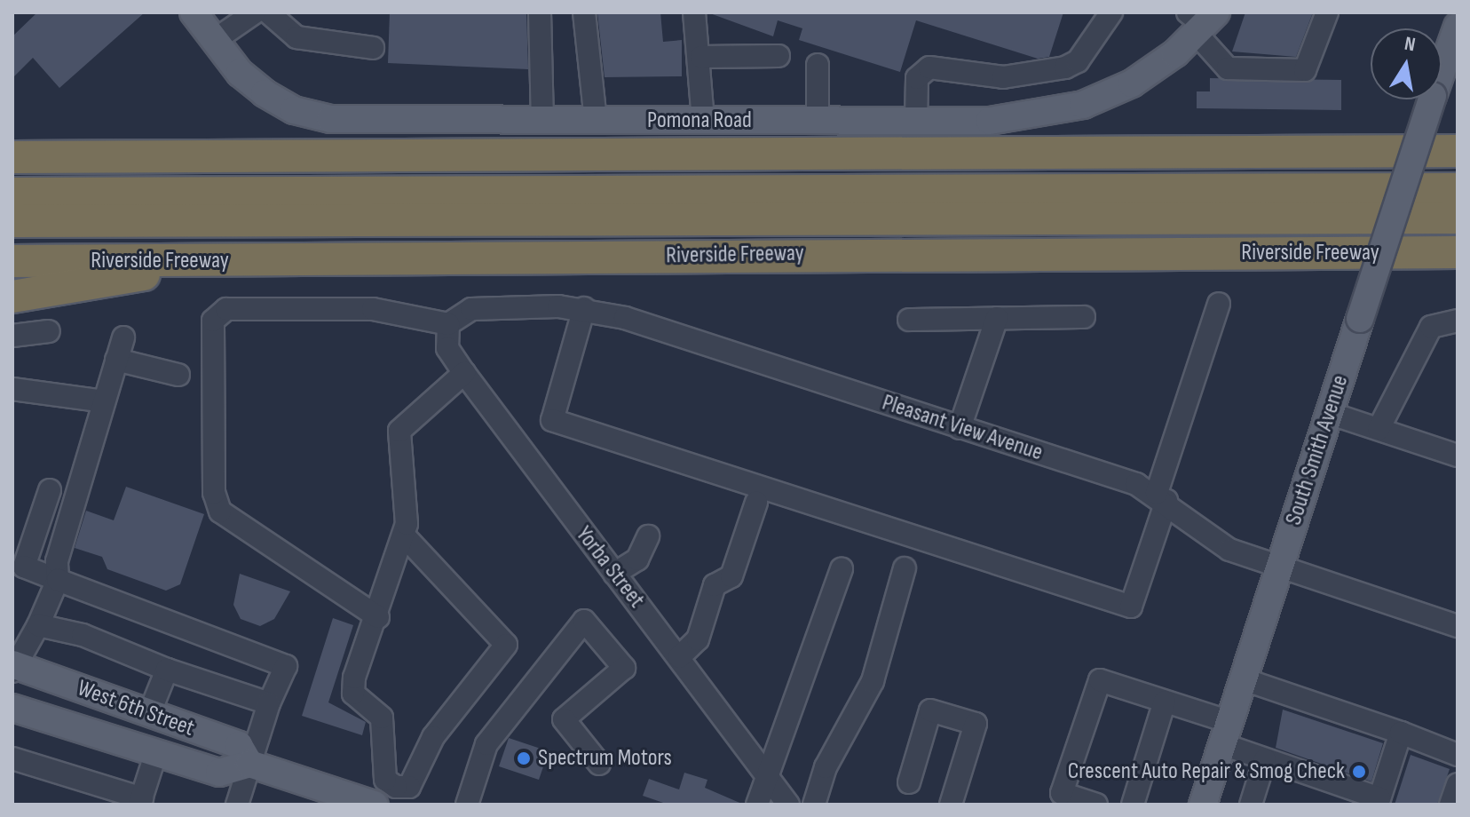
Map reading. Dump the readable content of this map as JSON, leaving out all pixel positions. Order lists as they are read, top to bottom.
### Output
{
  "streets": {
    "highway": ["Riverside Freeway"],
    "main road": ["Pomona Road", "South Smith Avenue", "West 6th Street"],
    "street": ["Pleasant View Avenue", "Yorba Street"]
  },
  "crossings": [
    ["Pleasant View Avenue", "South Smith Avenue"],
    ["Pleasant View Avenue", "Yorba Street"]
  ],
  "places": ["Spectrum Motors", "Crescent Auto Repair & Smog Check"],
  "north": "top"
}
